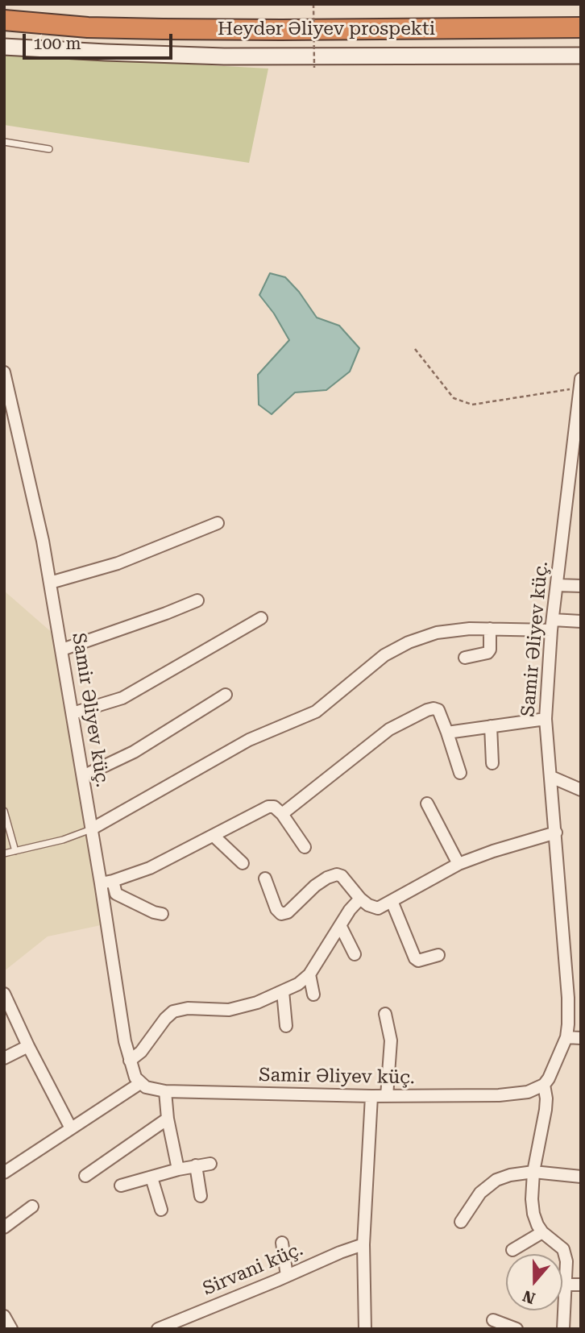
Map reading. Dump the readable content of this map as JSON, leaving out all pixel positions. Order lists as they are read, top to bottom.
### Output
{
  "streets": {
    "highway": ["Heydər Əliyev prospekti"],
    "street": ["Samir Əliyev küç.", "Sirvani küç."]
  },
  "scale_bar": "100 m",
  "north": "bottom"
}
